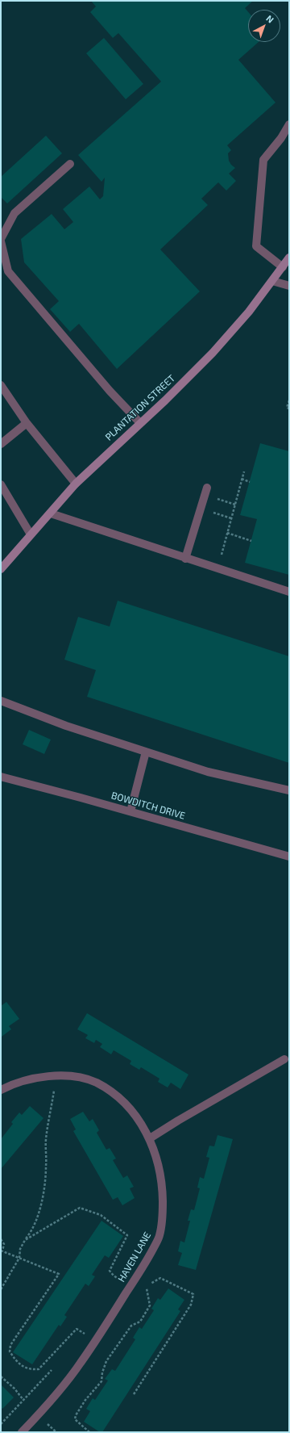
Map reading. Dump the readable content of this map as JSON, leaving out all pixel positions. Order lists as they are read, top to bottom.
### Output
{
  "streets": {
    "main road": ["PLANTATION STREET"],
    "street": ["BOWDITCH DRIVE", "HAVEN LANE"]
  },
  "north": "top right"
}
